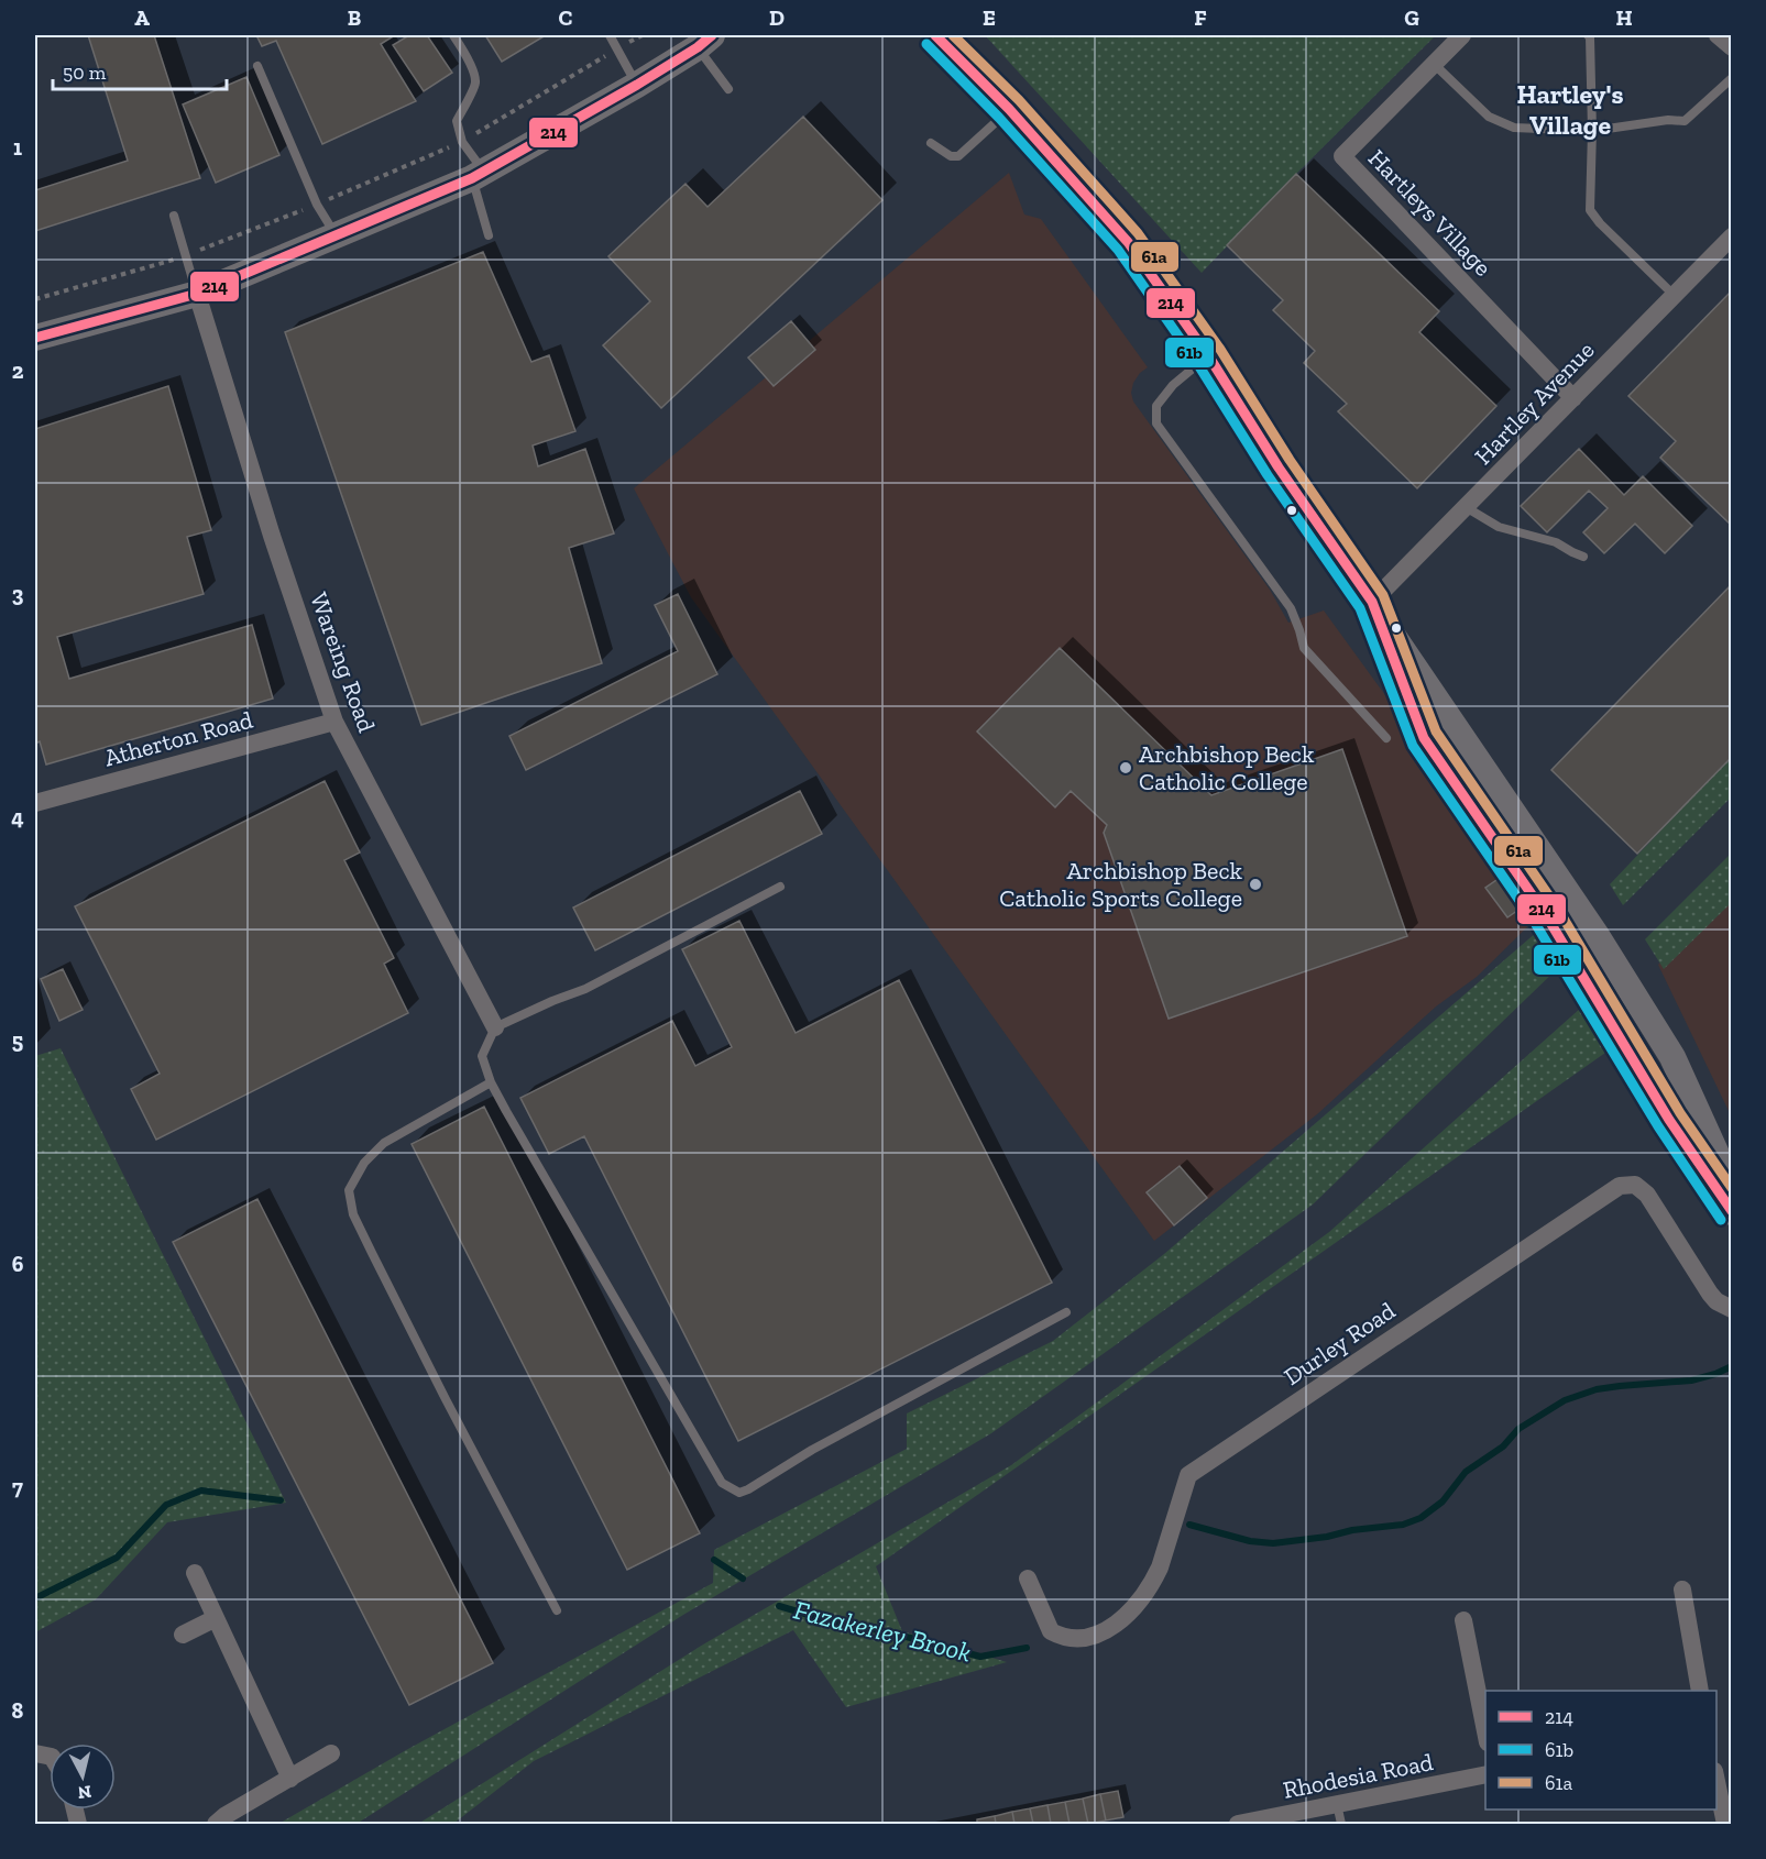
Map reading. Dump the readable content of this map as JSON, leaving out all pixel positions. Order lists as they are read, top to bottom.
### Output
{
  "streets": {
    "street": [
      "Hartleys Village",
      "Hartley Avenue",
      "Wareing Road",
      "Atherton Road",
      "Durley Road",
      "Rhodesia Road"
    ]
  },
  "crossings": [
    ["Hartleys Village", "Hartley Avenue"],
    ["Wareing Road", "Atherton Road"]
  ],
  "districts": ["Hartley's Village"],
  "water": ["Fazakerley Brook"],
  "places": ["Archbishop Beck Catholic College", "Archbishop Beck Catholic Sports College"],
  "lines": ["transit line 214", "transit line 61a", "transit line 61b"],
  "legend": ["214", "61b", "61a"],
  "scale_bar": "50 m",
  "north": "bottom",
  "grid": {
    "columns": [
      "A",
      "B",
      "C",
      "D",
      "E",
      "F",
      "G",
      "H"
    ],
    "rows": [
      "1",
      "2",
      "3",
      "4",
      "5",
      "6",
      "7",
      "8"
    ]
  }
}
